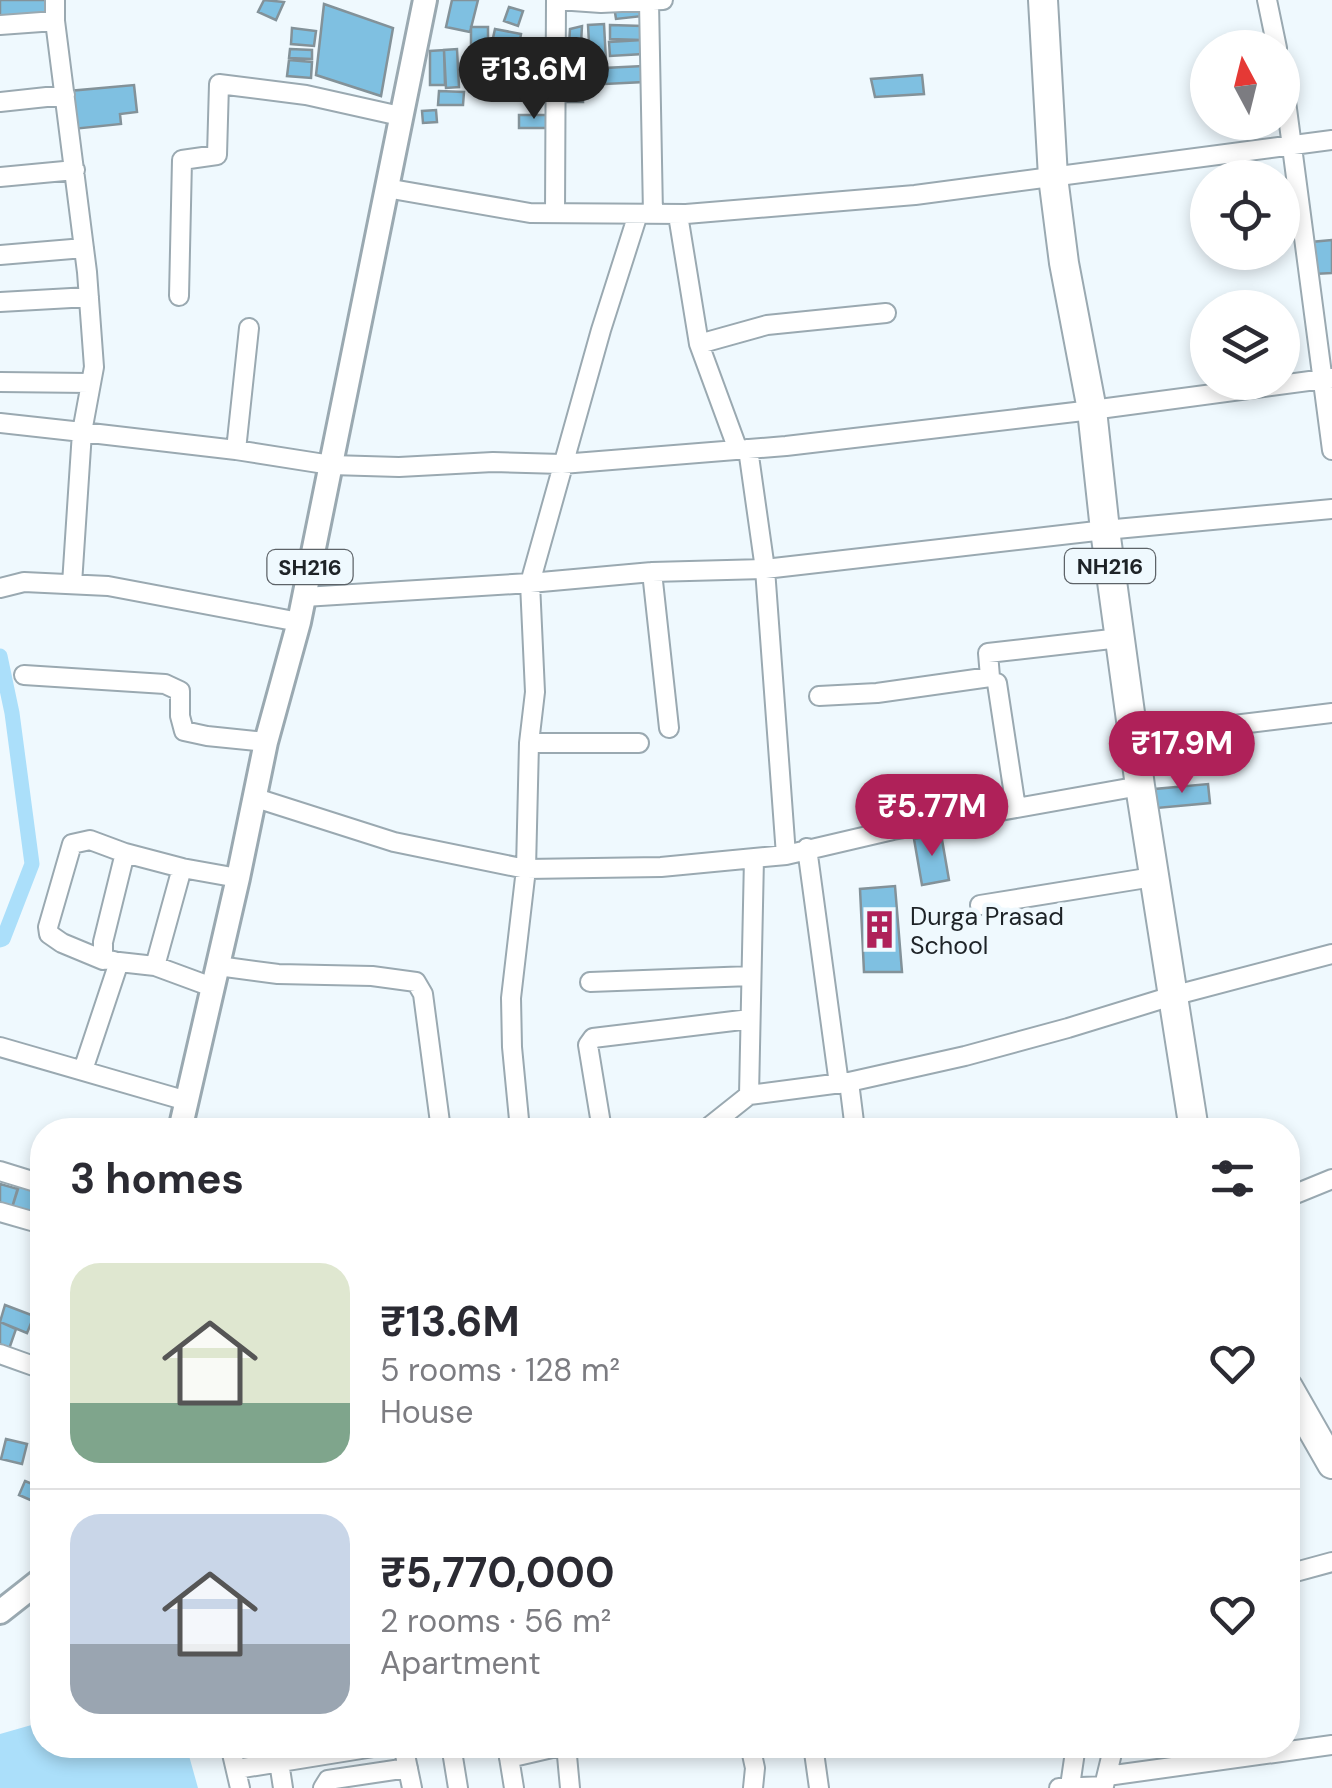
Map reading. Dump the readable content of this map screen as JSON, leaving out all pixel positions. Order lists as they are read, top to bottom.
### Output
{
  "streets": {
    "highway": ["NH216"],
    "main road": ["SH216"]
  },
  "places": {
    "building": ["Durga Prasad School"]
  },
  "north": "top",
  "page": {
    "price": ["₹13.6M", "₹17.9M", "₹5.77M"],
    "heading": "3 homes",
    "list": [
      {
        "name": "₹13.6M",
        "note": "5 rooms · 128 m² · House"
      },
      {
        "name": "₹5,770,000",
        "note": "2 rooms · 56 m² · Apartment"
      }
    ]
  }
}
